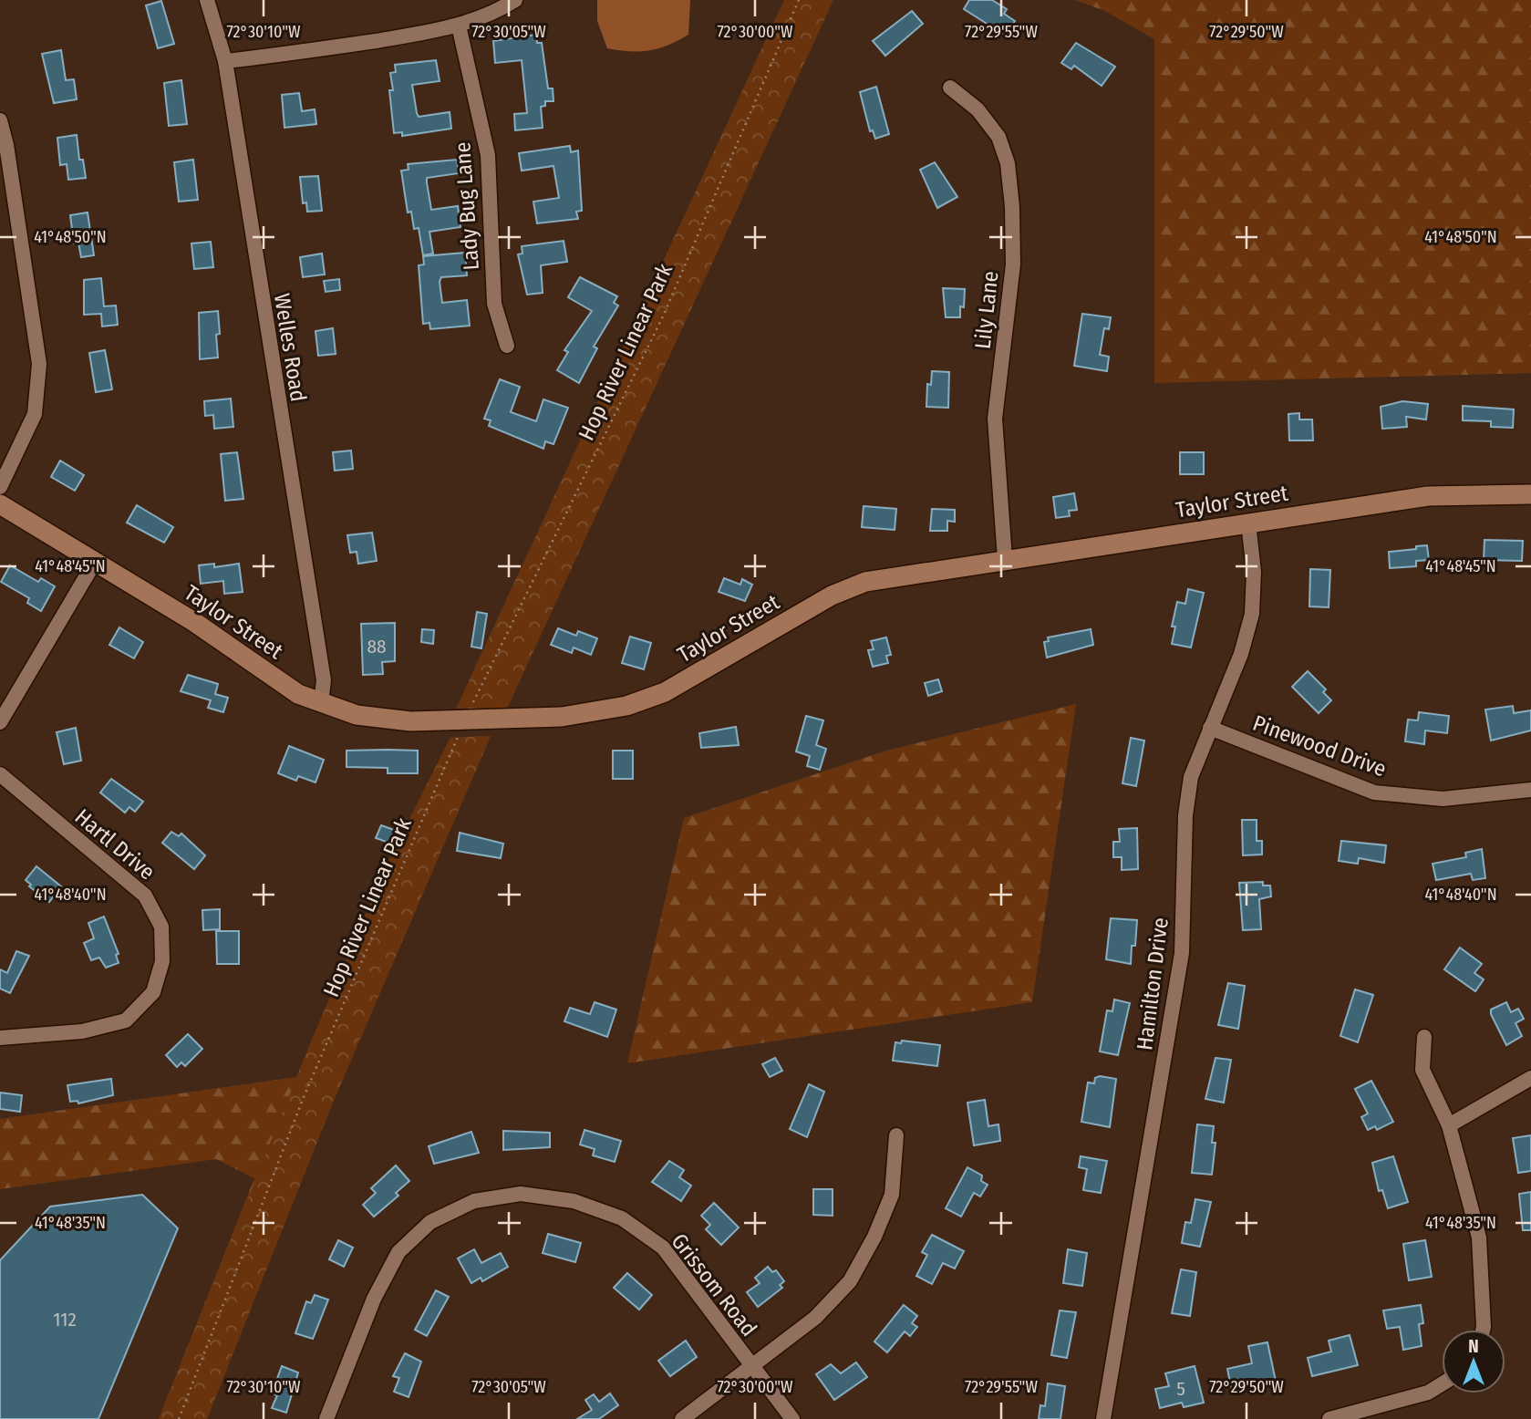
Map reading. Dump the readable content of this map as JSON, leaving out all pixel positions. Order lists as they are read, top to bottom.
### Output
{
  "streets": {
    "street": [
      "Lady Bug Lane",
      "Lily Lane",
      "Welles Road",
      "Taylor Street",
      "Pinewood Drive",
      "Hartl Drive",
      "Hamilton Drive",
      "Grissom Road"
    ],
    "path": ["Hop River Linear Park"]
  },
  "crossings": [
    ["Lily Lane", "Taylor Street"],
    ["Welles Road", "Taylor Street"],
    ["Taylor Street", "Hamilton Drive"],
    ["Pinewood Drive", "Hamilton Drive"]
  ],
  "house_numbers": ["88", "112", "5"],
  "north": "top",
  "coordinates": [
    "72°30'10\"W",
    "72°30'05\"W",
    "72°30'00\"W",
    "72°29'55\"W",
    "72°29'50\"W",
    "41°48'50\"N",
    "41°48'45\"N",
    "41°48'40\"N",
    "41°48'35\"N"
  ]
}
